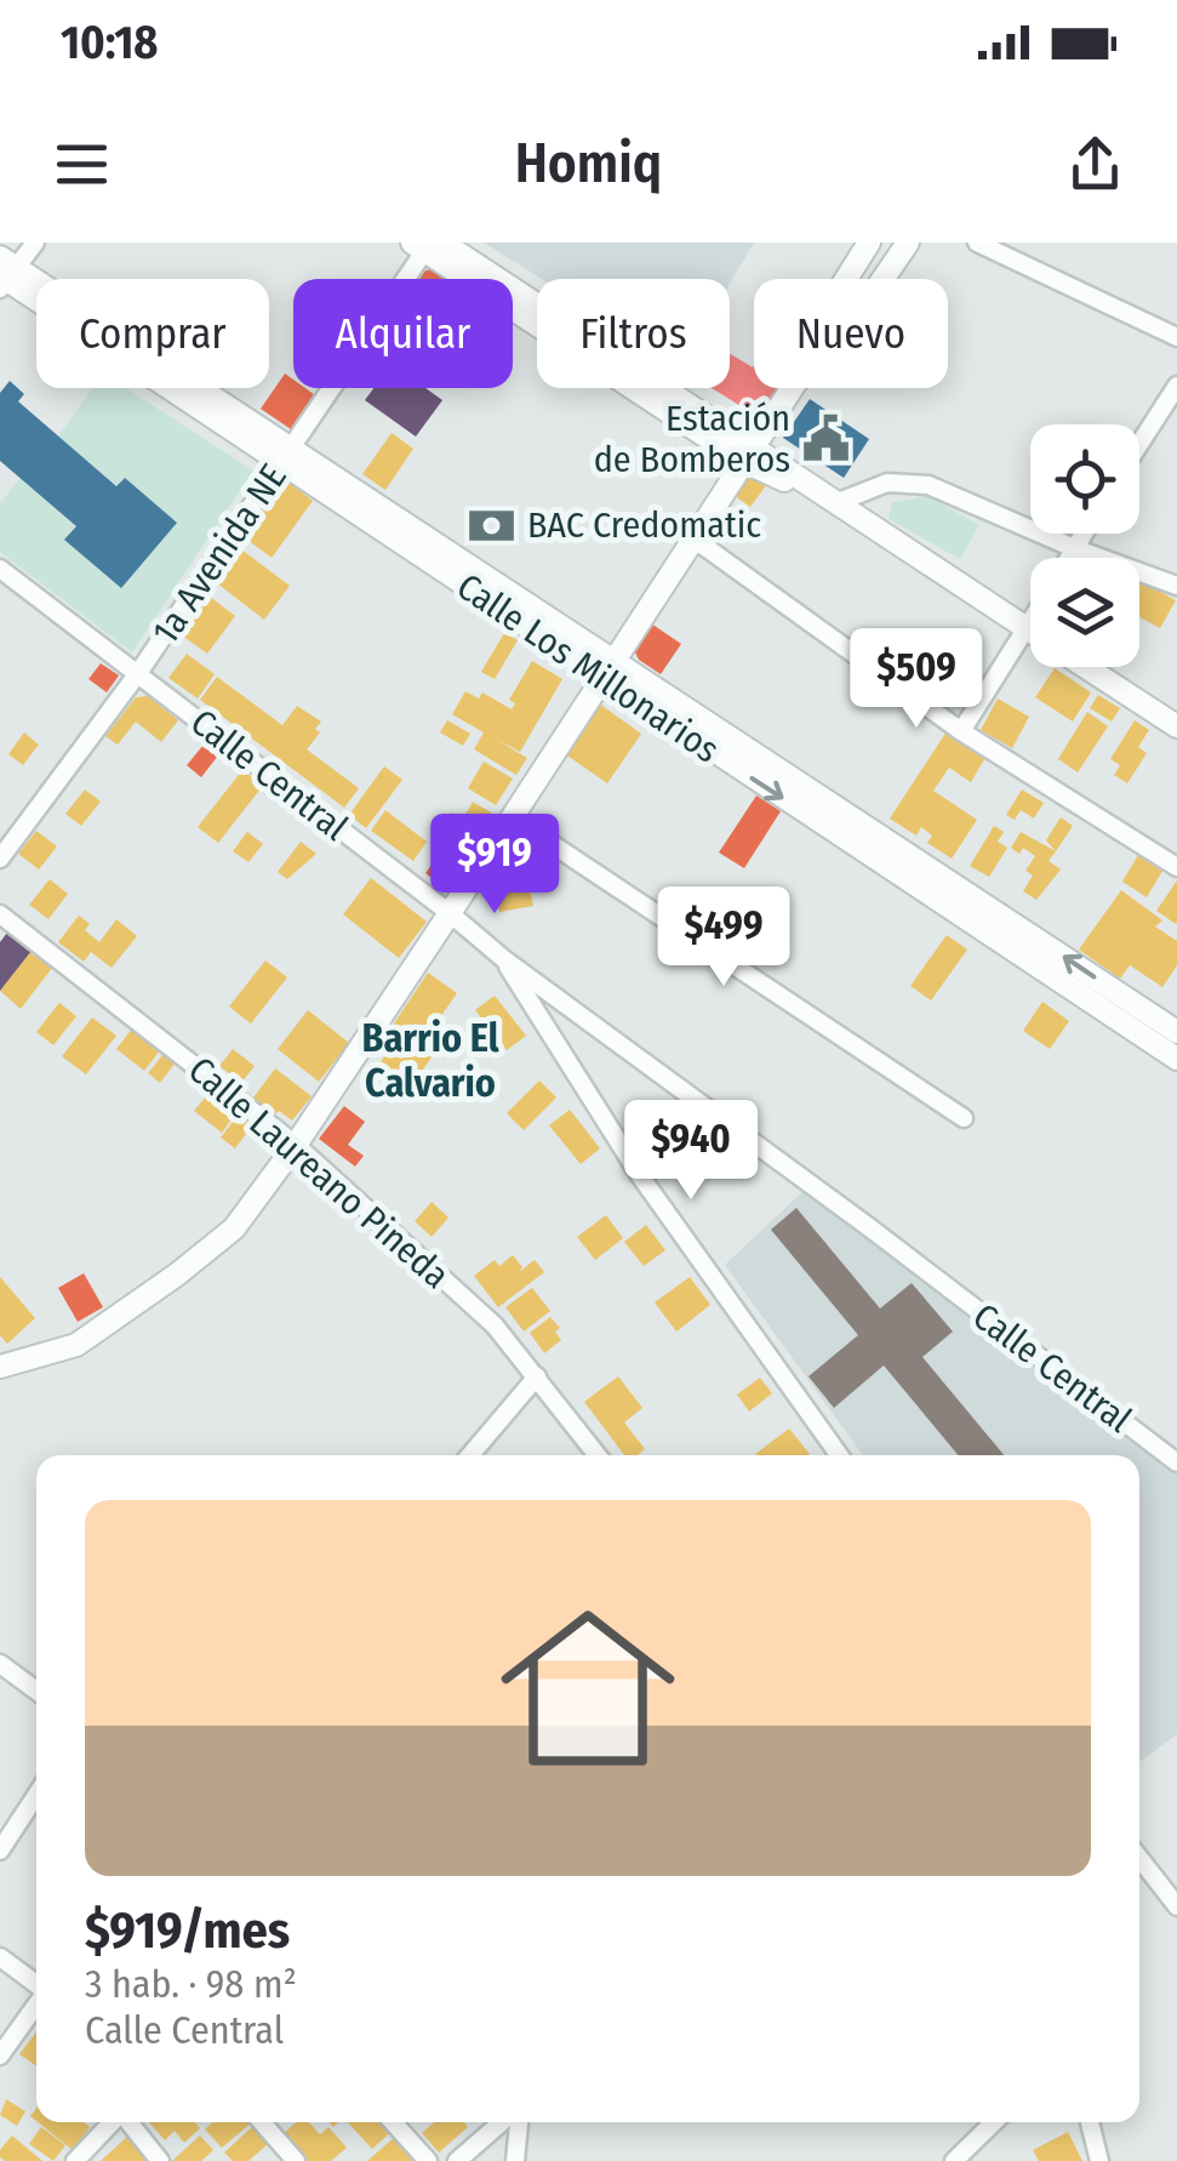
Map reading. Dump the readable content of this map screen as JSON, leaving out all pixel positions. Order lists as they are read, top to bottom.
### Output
{
  "streets": {
    "street": [
      "1a Avenida NE",
      "Calle Los Millonarios",
      "Calle Central",
      "Calle Laureano Pineda"
    ]
  },
  "crossings": [
    ["1a Avenida NE", "Calle Los Millonarios"],
    ["1a Avenida NE", "Calle Central"]
  ],
  "districts": ["Barrio El Calvario"],
  "places": {
    "public building": ["Estación de Bomberos"],
    "bank": ["BAC Credomatic"]
  },
  "page": {
    "status": "10:18",
    "header": "Homiq",
    "chip": [
      "Comprar",
      "Alquilar",
      "Filtros",
      "Nuevo"
    ],
    "price": [
      "$509",
      "$919",
      "$499",
      "$940"
    ],
    "list": [
      {
        "name": "$919/mes",
        "note": "3 hab. · 98 m² · Calle Central"
      }
    ]
  }
}
